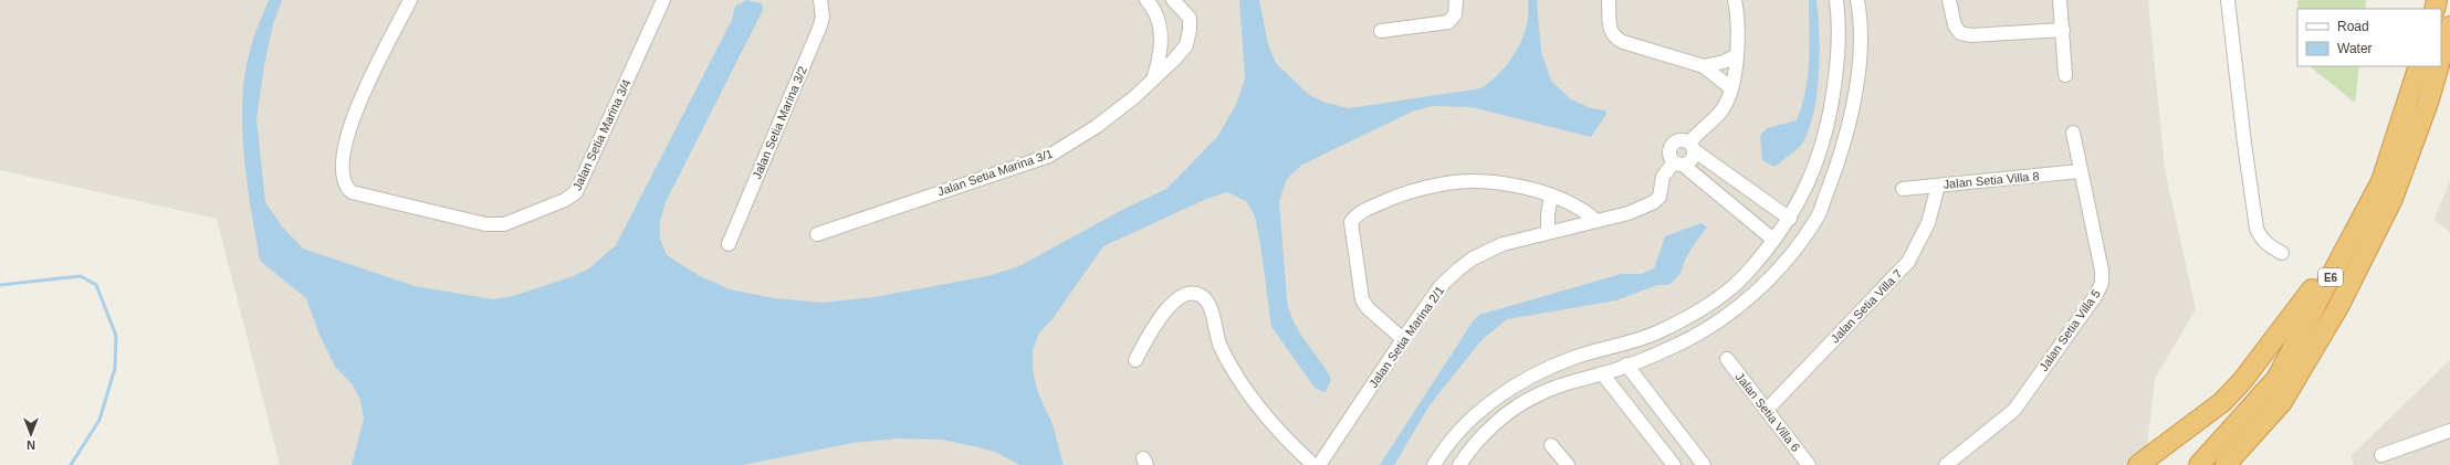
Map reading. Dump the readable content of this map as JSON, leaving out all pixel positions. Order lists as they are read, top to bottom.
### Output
{
  "streets": {
    "highway": ["E6"],
    "street": [
      "Jalan Setia Marina 3/2",
      "Jalan Setia Marina 3/4",
      "Jalan Setia Marina 3/1",
      "Jalan Setia Villa 8",
      "Jalan Setia Villa 7",
      "Jalan Setia Villa 5",
      "Jalan Setia Marina 2/1",
      "Jalan Setia Villa 6"
    ]
  },
  "crossings": [
    ["Jalan Setia Villa 8", "Jalan Setia Villa 7"],
    ["Jalan Setia Villa 8", "Jalan Setia Villa 5"],
    ["Jalan Setia Villa 7", "Jalan Setia Villa 6"]
  ],
  "legend": ["Road", "Water"],
  "north": "bottom"
}
